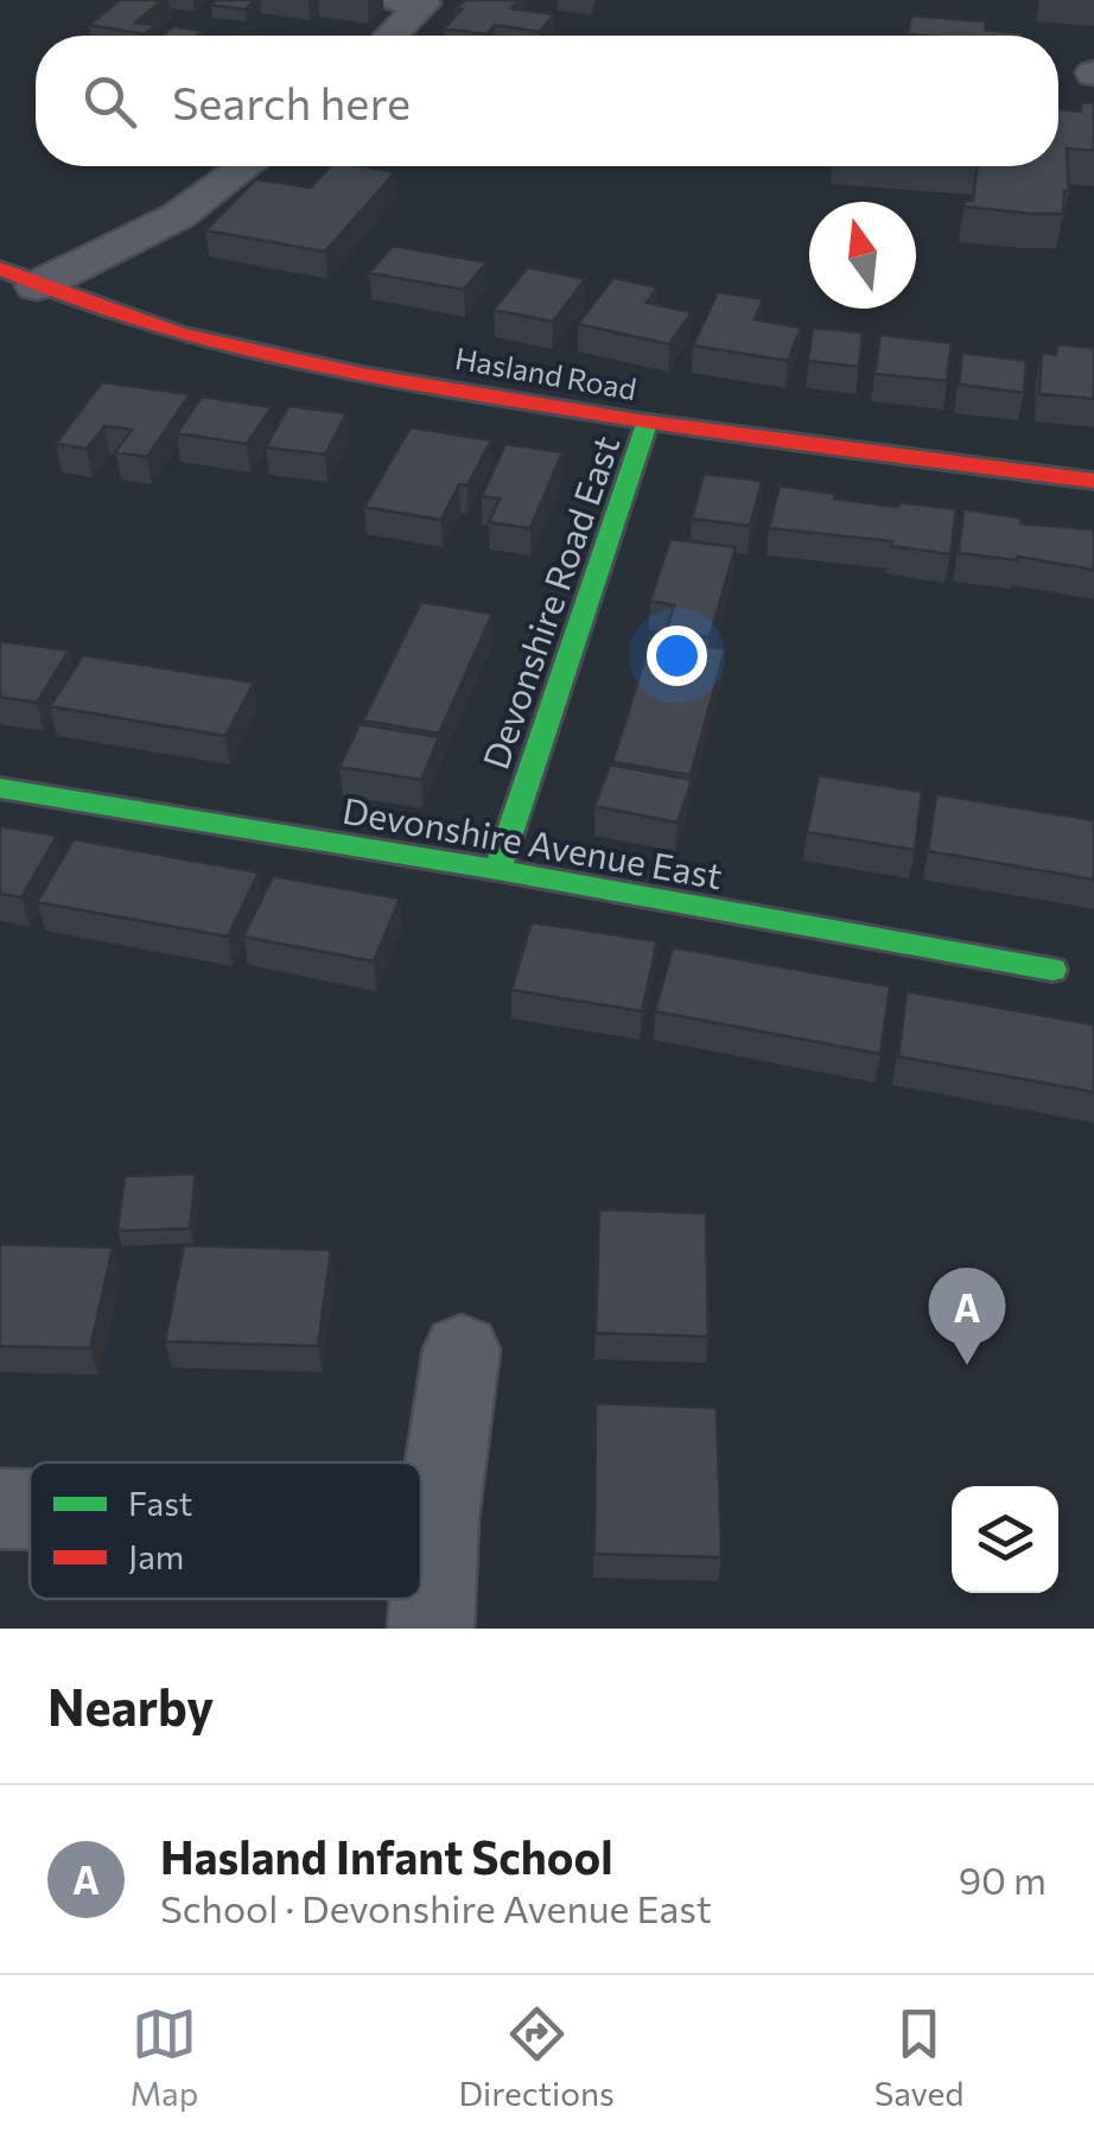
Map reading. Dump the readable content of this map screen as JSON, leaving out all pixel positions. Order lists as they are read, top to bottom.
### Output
{
  "streets": {
    "street": ["Hasland Road", "Devonshire Road East", "Devonshire Avenue East"]
  },
  "crossings": [
    ["Hasland Road", "Devonshire Road East"],
    ["Devonshire Road East", "Devonshire Avenue East"]
  ],
  "legend": ["Fast", "Jam"],
  "north": "top",
  "page": {
    "search": "Search here",
    "pins": "A",
    "heading": "Nearby",
    "list": [
      {
        "mark": "A",
        "name": "Hasland Infant School",
        "note": "School · Devonshire Avenue East",
        "value": "90 m"
      }
    ],
    "nav": ["Map", "Directions", "Saved"]
  }
}
